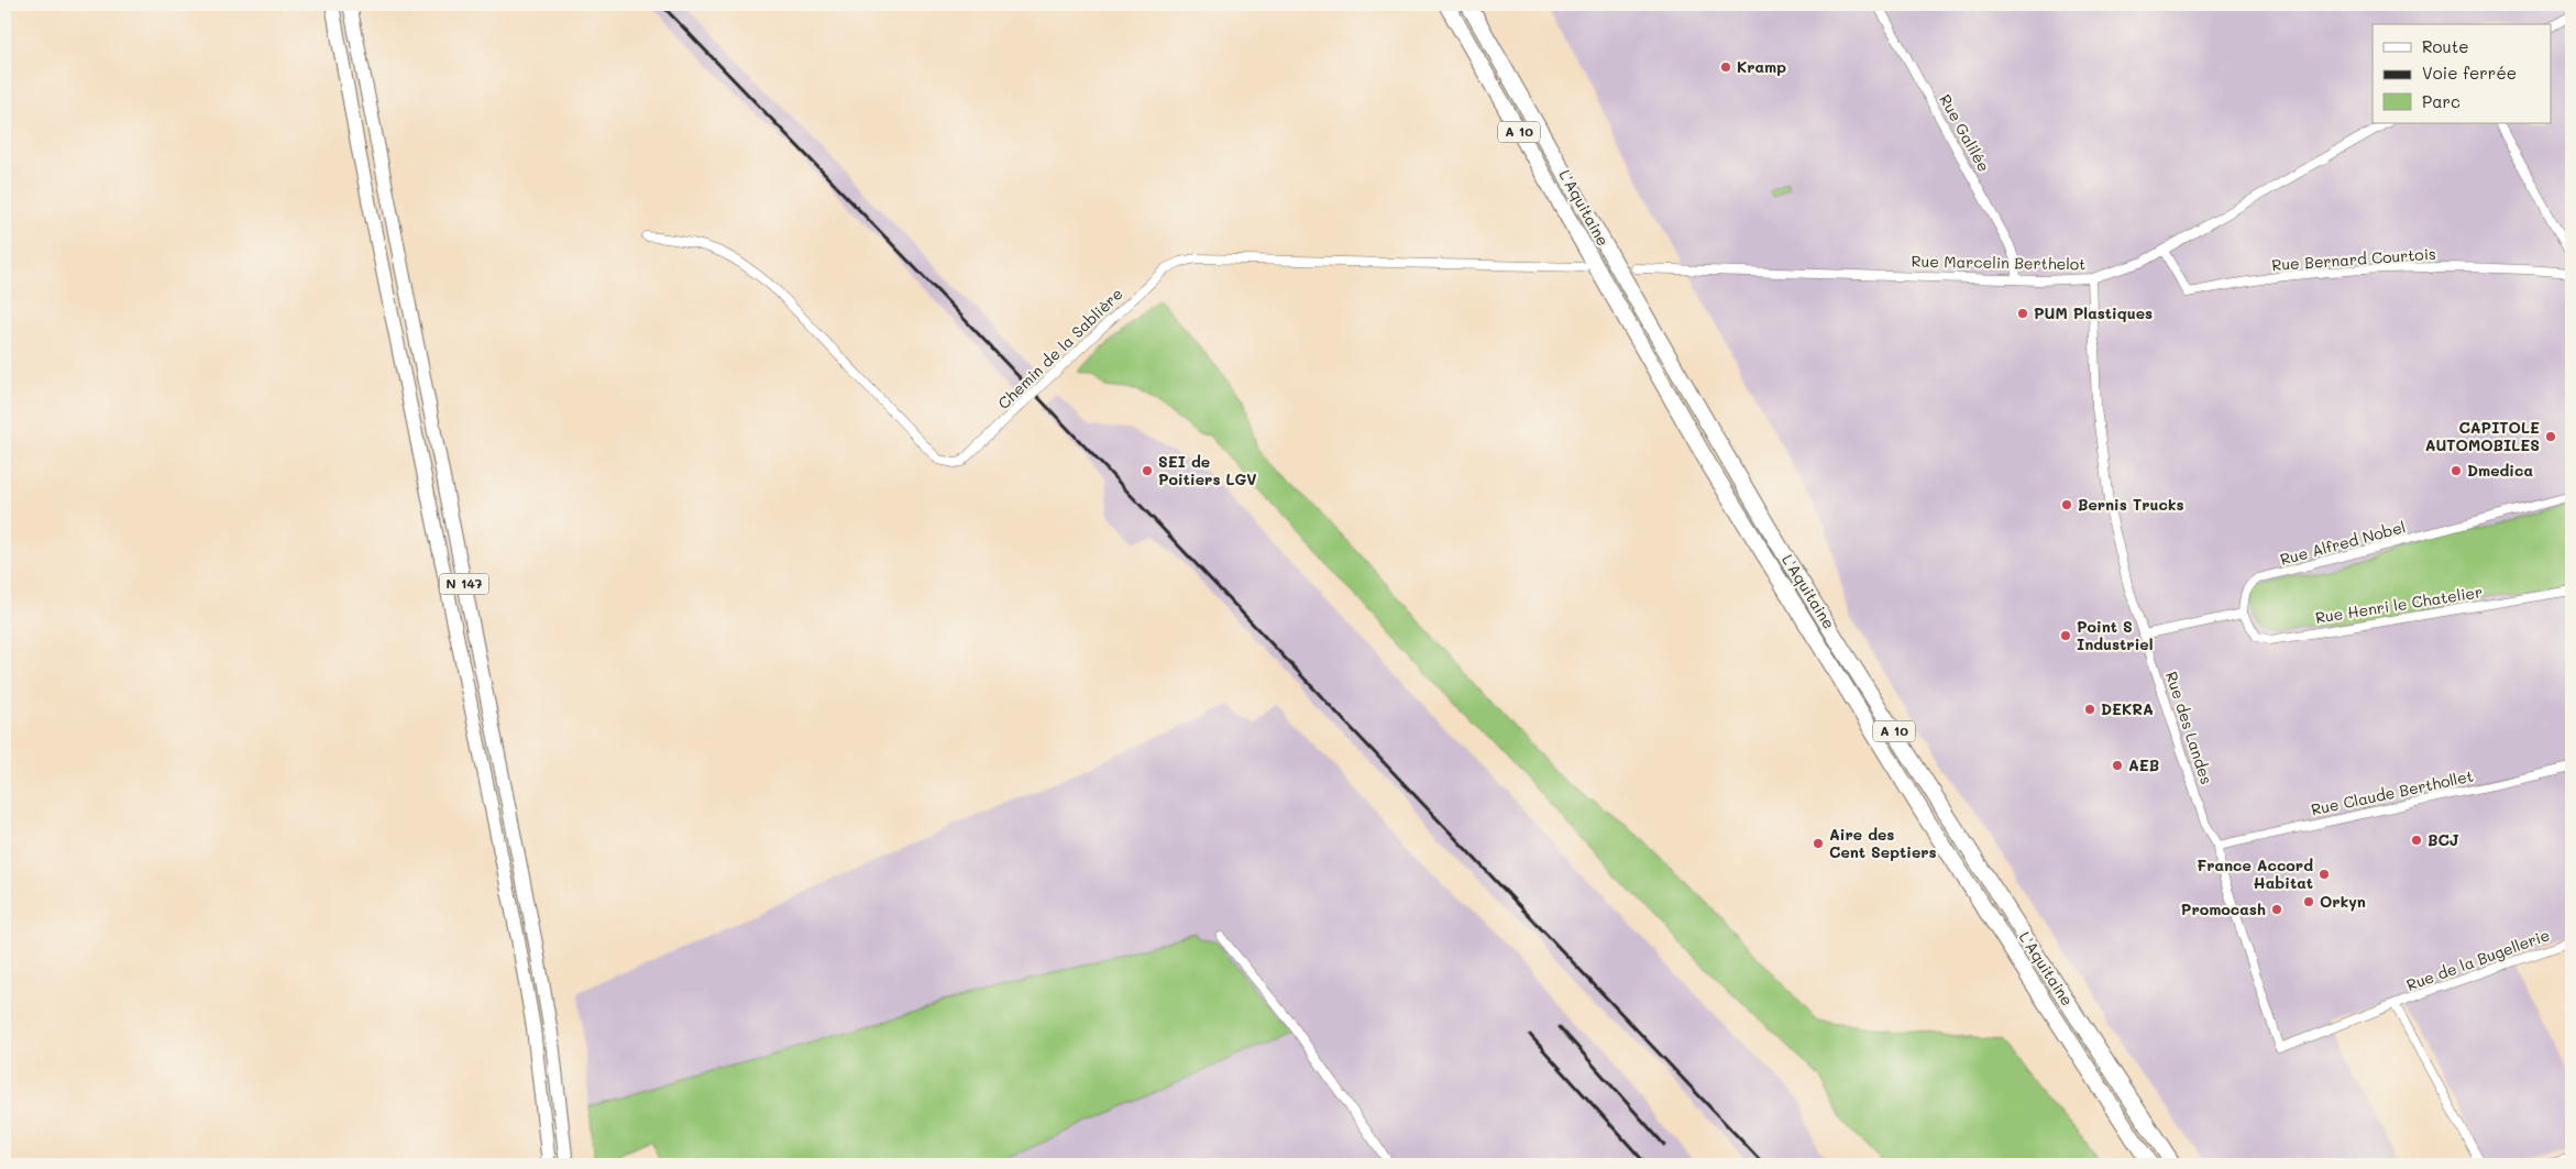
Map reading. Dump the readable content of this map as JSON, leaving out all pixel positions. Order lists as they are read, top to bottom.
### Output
{
  "streets": {
    "highway": ["A 10", "L'Aquitaine", "N 147"],
    "street": [
      "Rue Galilée",
      "Rue Bernard Courtois",
      "Rue Marcelin Berthelot",
      "Chemin de la Sablière",
      "Rue Alfred Nobel",
      "Rue Henri le Chatelier",
      "Rue des Landes",
      "Rue Claude Berthollet",
      "Rue de la Bugellerie"
    ]
  },
  "crossings": [
    ["Rue Galilée", "Rue Marcelin Berthelot"],
    ["Rue Bernard Courtois", "Rue Marcelin Berthelot"],
    ["Rue Marcelin Berthelot", "Rue des Landes"],
    ["Rue Alfred Nobel", "Rue Henri le Chatelier"],
    ["Rue des Landes", "Rue Claude Berthollet"],
    ["Rue des Landes", "Rue de la Bugellerie"]
  ],
  "places": [
    "Kramp",
    "PUM Plastiques",
    "CAPITOLE AUTOMOBILES",
    "SEI de Poitiers LGV",
    "Dmedica",
    "Bernis Trucks",
    "Point S Industriel",
    "DEKRA",
    "AEB",
    "BCJ",
    "Aire des Cent Septiers",
    "France Accord Habitat",
    "Orkyn",
    "Promocash"
  ],
  "legend": ["Route", "Voie ferrée", "Parc"]
}
